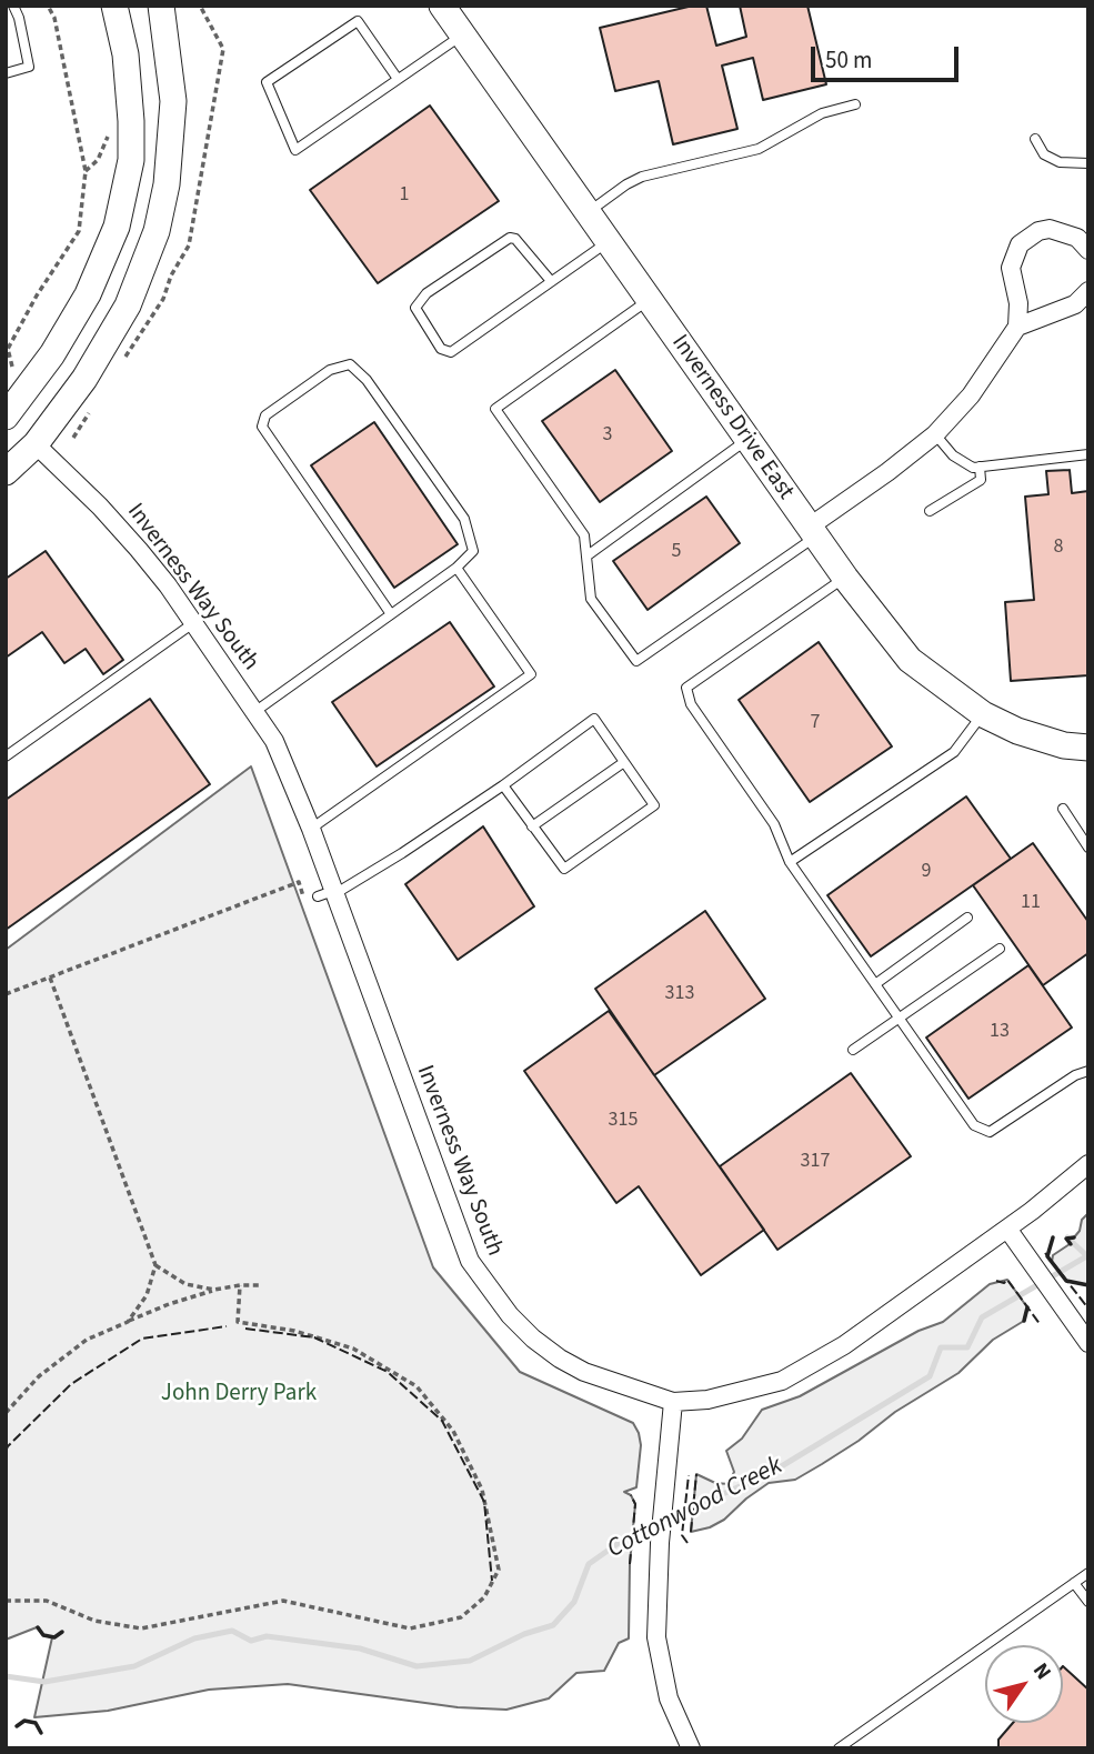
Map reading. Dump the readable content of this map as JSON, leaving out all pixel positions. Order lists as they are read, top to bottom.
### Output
{
  "streets": {
    "main road": ["Inverness Drive East"],
    "street": ["Inverness Way South"]
  },
  "water": ["Cottonwood Creek"],
  "parks": ["John Derry Park"],
  "house_numbers": [
    "1",
    "3",
    "8",
    "5",
    "7",
    "9",
    "11",
    "313",
    "13",
    "315",
    "317"
  ],
  "scale_bar": "50 m",
  "north": "top right"
}
